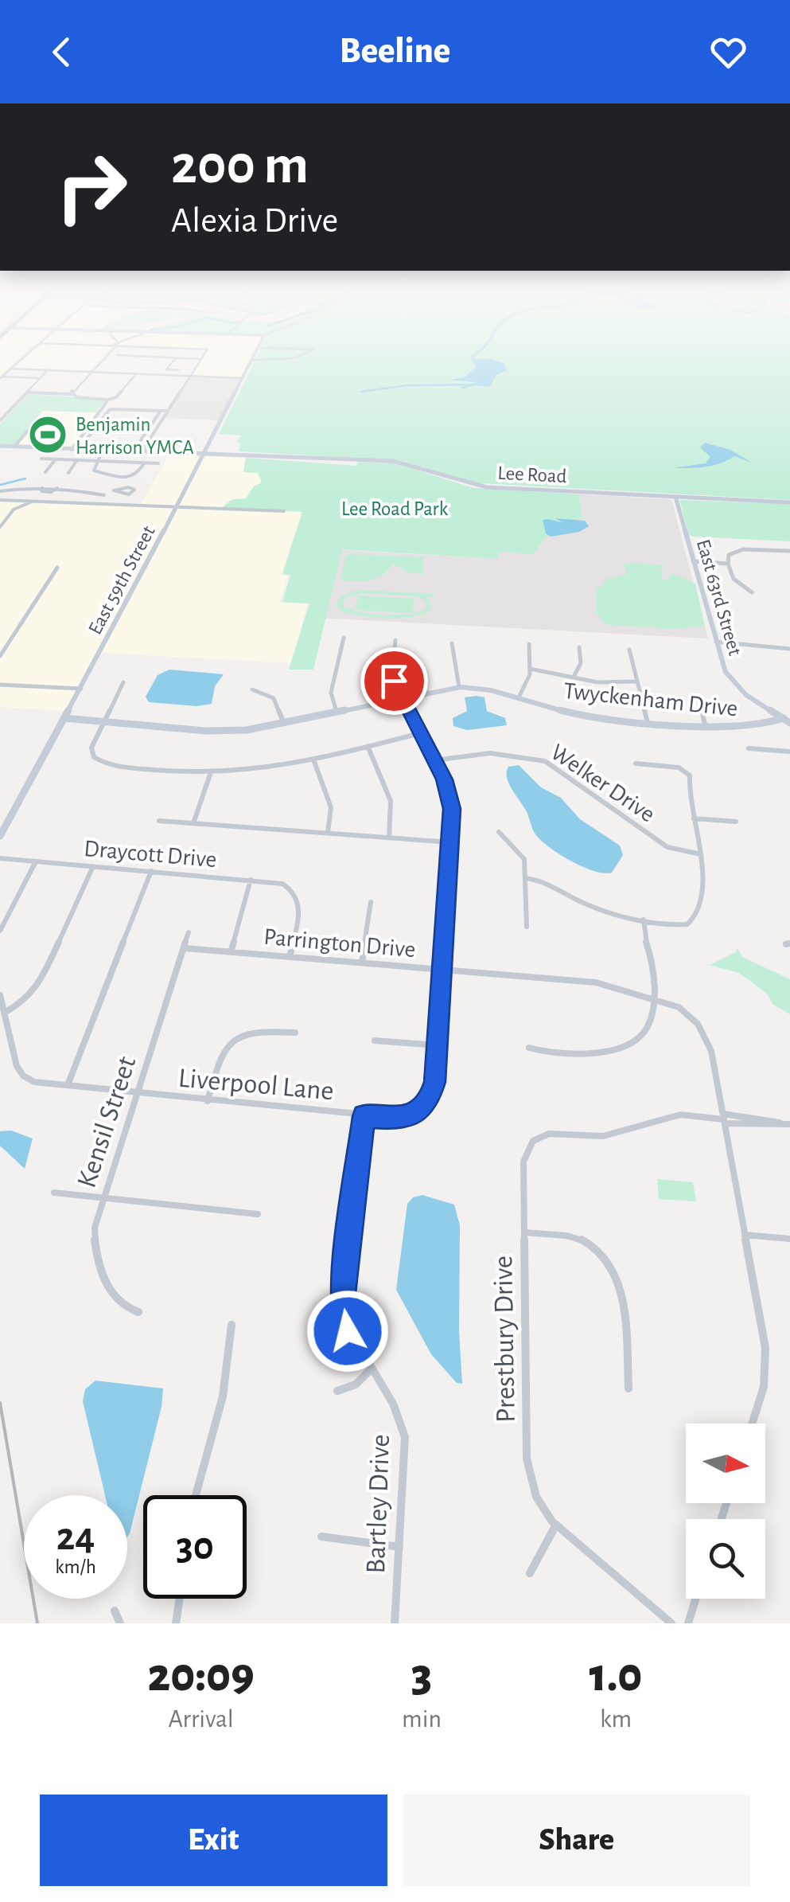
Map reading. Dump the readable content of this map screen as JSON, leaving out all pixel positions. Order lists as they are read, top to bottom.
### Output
{
  "streets": {
    "street": [
      "Lee Road",
      "East 59th Street",
      "East 63rd Street",
      "Twyckenham Drive",
      "Welker Drive",
      "Draycott Drive",
      "Parrington Drive",
      "Liverpool Lane",
      "Kensil Street",
      "Prestbury Drive",
      "Bartley Drive"
    ]
  },
  "crossings": [
    ["Lee Road", "East 59th Street"],
    ["Lee Road", "East 63rd Street"],
    ["East 59th Street", "Twyckenham Drive"],
    ["East 63rd Street", "Twyckenham Drive"],
    ["Draycott Drive", "Parrington Drive"],
    ["Parrington Drive", "Kensil Street"],
    ["Parrington Drive", "Prestbury Drive"],
    ["Liverpool Lane", "Kensil Street"],
    ["Liverpool Lane", "Bartley Drive"]
  ],
  "parks": ["Lee Road Park"],
  "places": {
    "sports": ["Benjamin Harrison YMCA"]
  },
  "north": "right",
  "page": {
    "header": "Beeline",
    "turn": ["200 m", "Alexia Drive"],
    "speed": "24 km/h",
    "limit": "30",
    "eta": [
      "20:09",
      "Arrival",
      "3",
      "min",
      "1.0",
      "km"
    ],
    "buttons": ["Exit", "Share"]
  }
}
